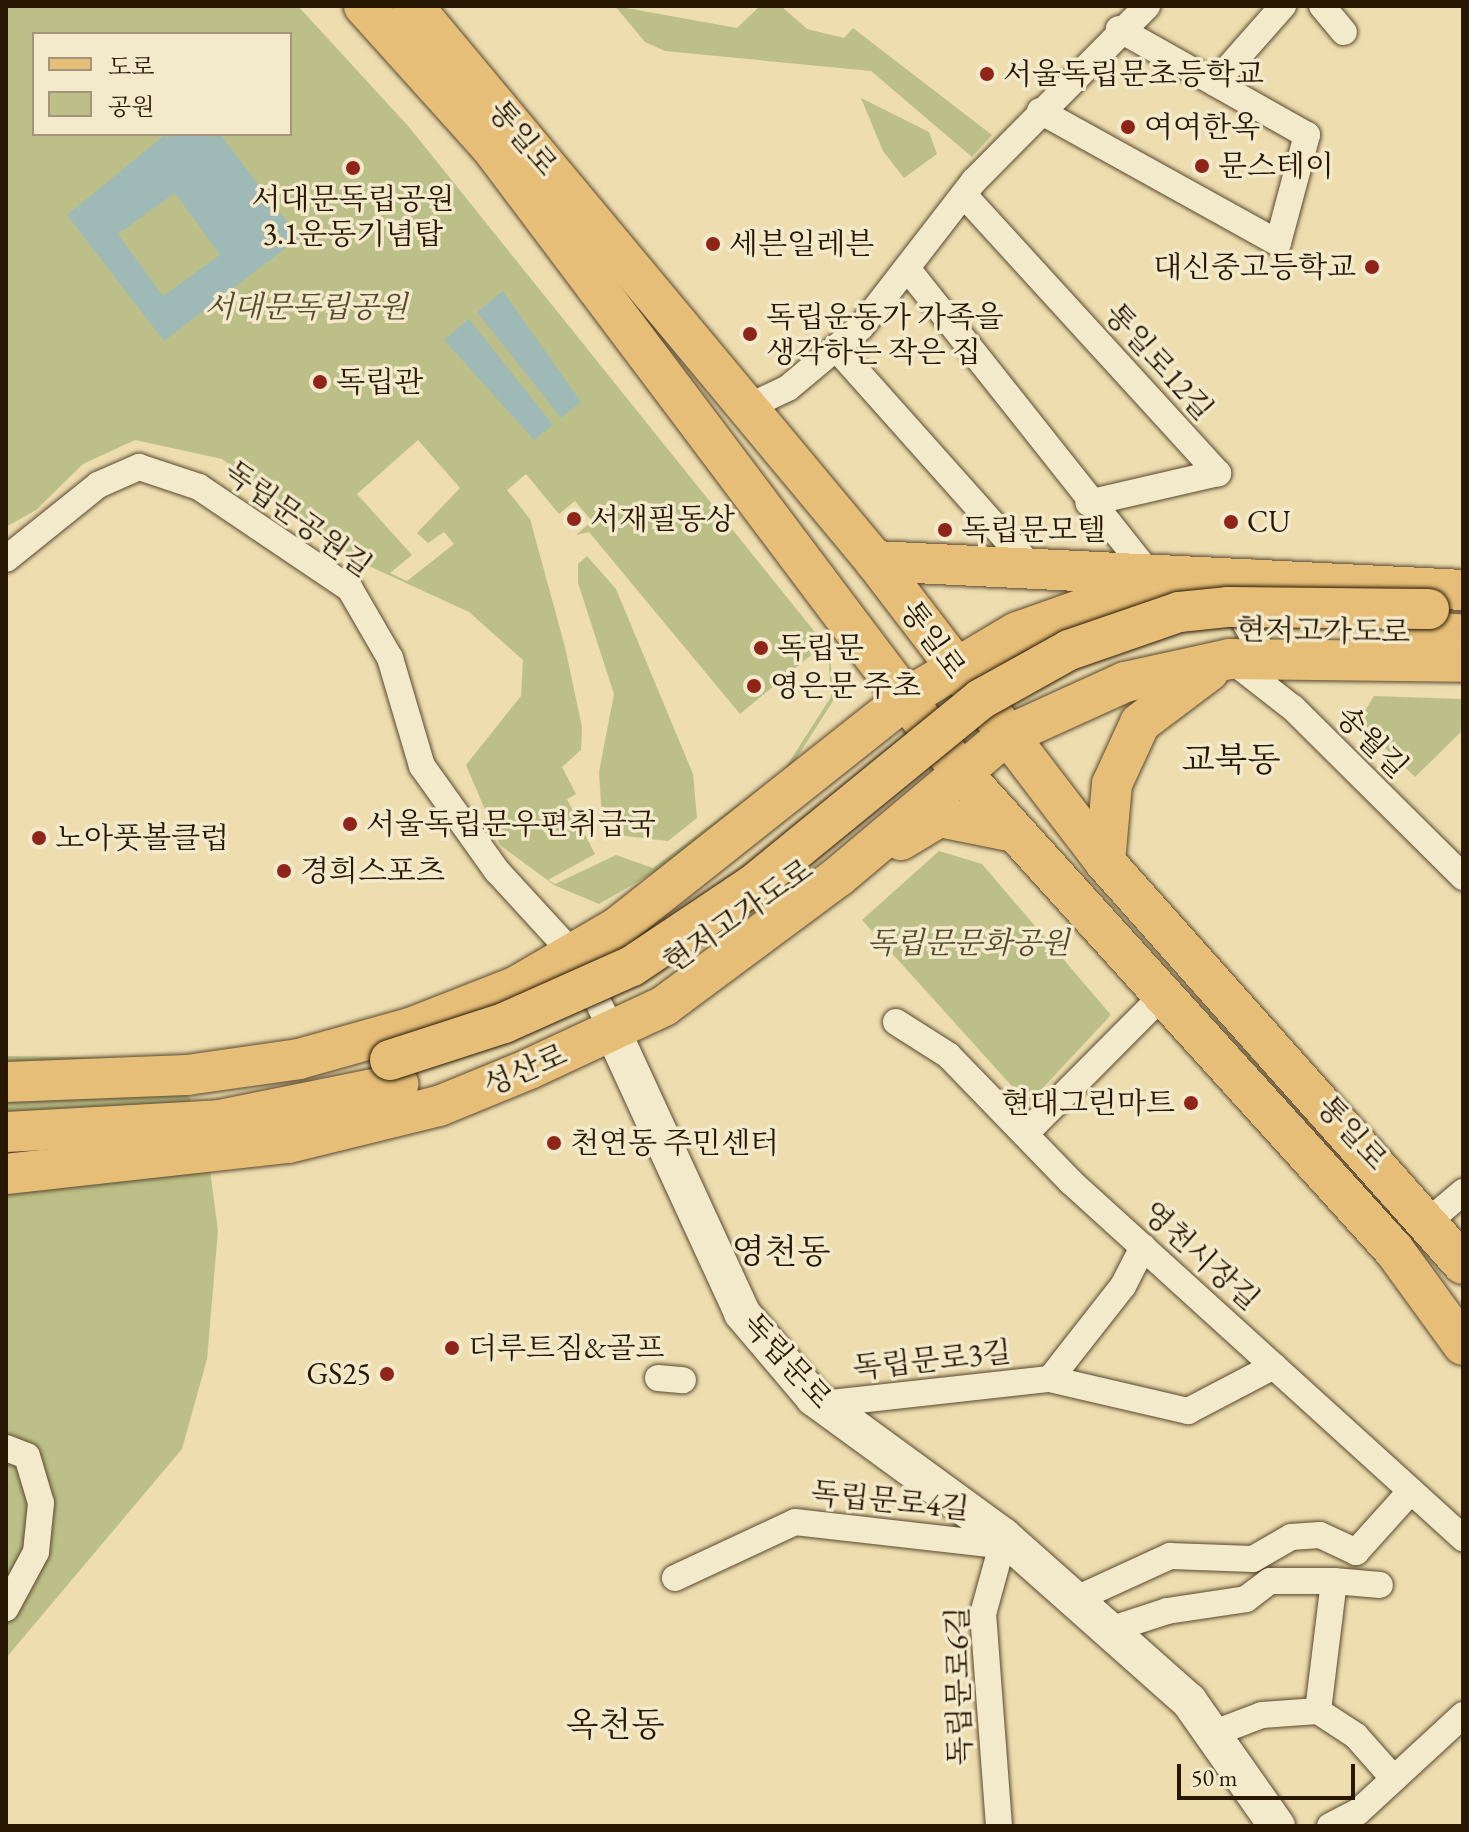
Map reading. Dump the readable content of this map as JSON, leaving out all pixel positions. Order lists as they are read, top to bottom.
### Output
{
  "streets": {
    "main road": [
      "통일로",
      "현저고가도로",
      "성산로",
      "독립문로"
    ],
    "street": [
      "통일로12길",
      "독립문공원길",
      "송월길",
      "영천시장길",
      "독립문로3길",
      "독립문로4길",
      "독립문로6길"
    ]
  },
  "crossings": [
    ["통일로", "성산로"],
    ["독립문공원길", "성산로"],
    ["독립문공원길", "독립문로"],
    ["송월길", "성산로"],
    ["성산로", "독립문로"],
    ["영천시장길", "독립문로3길"],
    ["독립문로3길", "독립문로"],
    ["독립문로", "독립문로4길"],
    ["독립문로", "독립문로6길"],
    ["독립문로4길", "독립문로6길"]
  ],
  "districts": ["교북동", "영천동", "옥천동"],
  "parks": ["서대문독립공원", "독립문문화공원"],
  "places": [
    "서울독립문초등학교",
    "여여한옥",
    "문스테이",
    "서대문독립공원 3.1운동기념탑",
    "세븐일레븐",
    "대신중고등학교",
    "독립운동가 가족을 생각하는 작은 집",
    "독립관",
    "서재필동상",
    "CU",
    "독립문모텔",
    "독립문",
    "영은문 주초",
    "서울독립문우편취급국",
    "노아풋볼클럽",
    "경희스포츠",
    "현대그린마트",
    "천연동 주민센터",
    "더루트짐&골프",
    "GS25"
  ],
  "legend": ["도로", "공원"],
  "scale_bar": "50 m"
}
